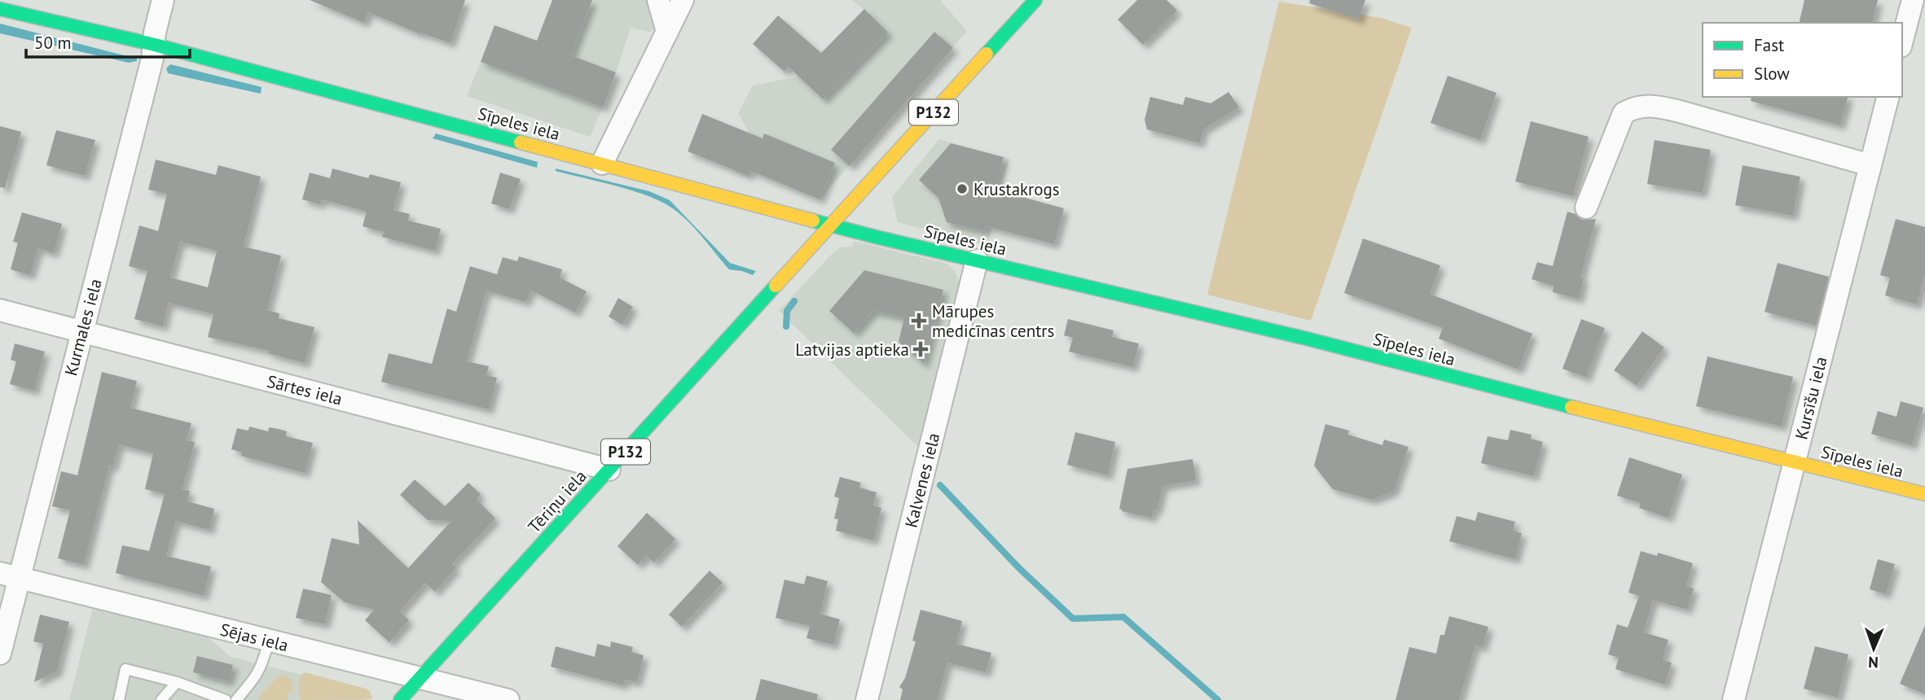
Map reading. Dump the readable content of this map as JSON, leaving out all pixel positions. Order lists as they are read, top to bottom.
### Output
{
  "streets": {
    "street": [
      "P132",
      "Sīpeles iela",
      "Kurmales iela",
      "Sārtes iela",
      "Kursīšu iela",
      "Kalvenes iela",
      "Tēriņu iela",
      "Sējas iela"
    ]
  },
  "crossings": [
    ["P132", "Sīpeles iela"],
    ["P132", "Tēriņu iela"],
    ["Sīpeles iela", "Kurmales iela"],
    ["Sīpeles iela", "Kursīšu iela"],
    ["Sīpeles iela", "Kalvenes iela"],
    ["Sīpeles iela", "Tēriņu iela"],
    ["Kurmales iela", "Sārtes iela"],
    ["Kurmales iela", "Sējas iela"],
    ["Sārtes iela", "Tēriņu iela"],
    ["Tēriņu iela", "Sējas iela"]
  ],
  "places": {
    "other": ["Krustakrogs"],
    "health": ["Mārupes medicīnas centrs", "Latvijas aptieka"]
  },
  "legend": ["Fast", "Slow"],
  "scale_bar": "50 m",
  "north": "bottom"
}
